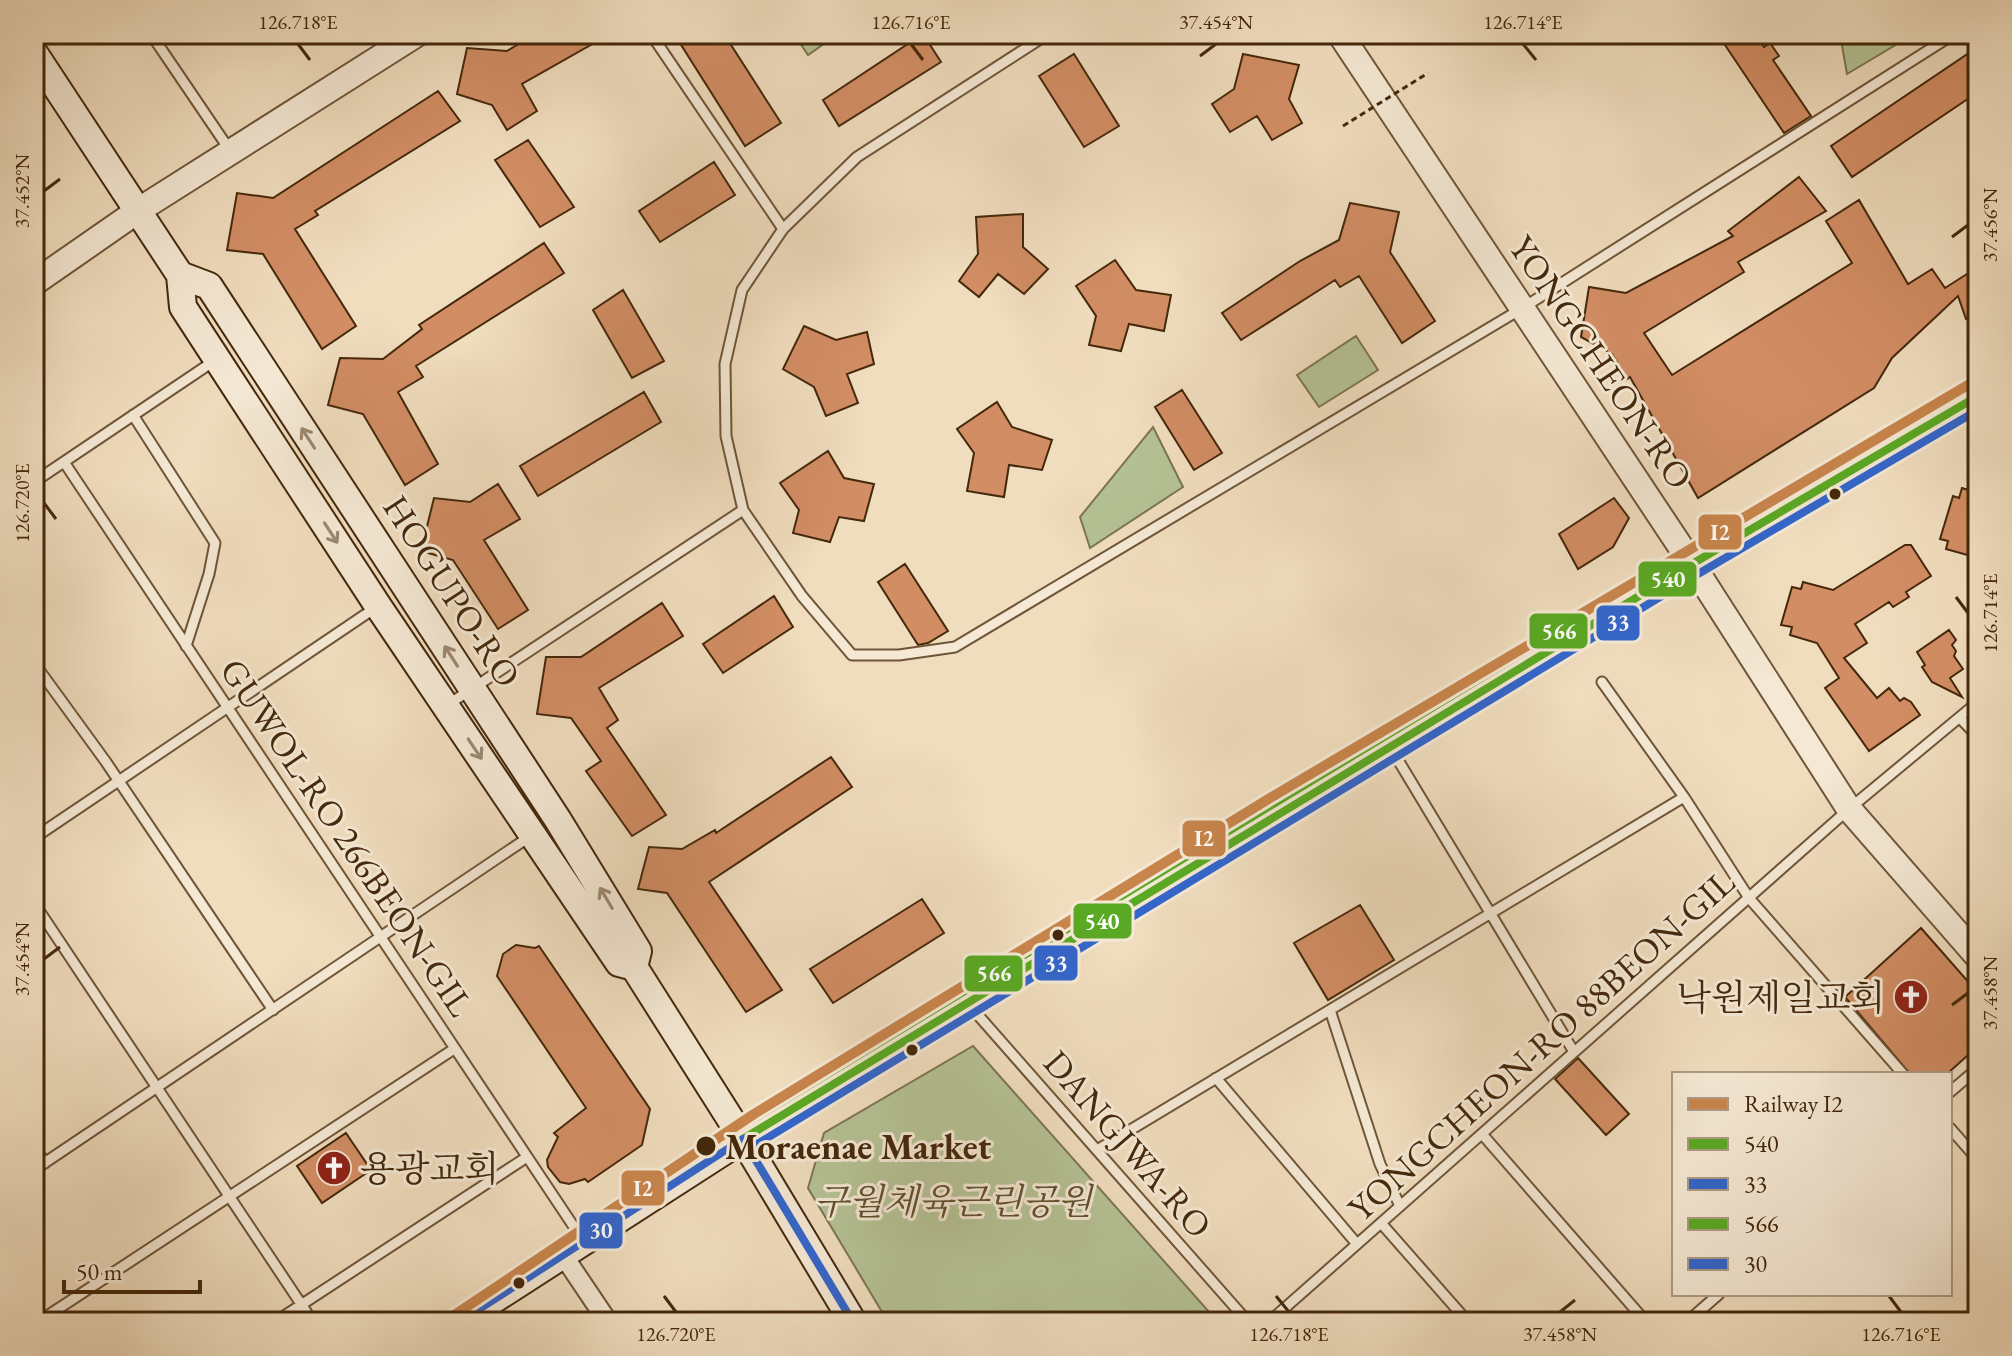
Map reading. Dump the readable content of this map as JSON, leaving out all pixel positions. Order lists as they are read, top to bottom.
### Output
{
  "streets": {
    "main road": ["HOGUPO-RO"],
    "street": ["YONGCHEON-RO"],
    "lane": ["GUWOL-RO 266BEON-GIL", "YONGCHEON-RO 88BEON-GIL", "DANGJWA-RO"]
  },
  "crossings": [
    ["YONGCHEON-RO", "YONGCHEON-RO 88BEON-GIL"]
  ],
  "parks": ["구월체육근린공원"],
  "places": {
    "church": ["낙원제일교회", "용광교회"],
    "other": ["Moraenae Market"]
  },
  "lines": [
    "rail line I2",
    "transit line 566",
    "transit line 540",
    "transit line 33",
    "transit line 30"
  ],
  "legend": [
    "Railway I2",
    "540",
    "33",
    "566",
    "30"
  ],
  "scale_bar": "50 m",
  "coordinates": [
    "126.718°E",
    "126.716°E",
    "37.454°N",
    "126.714°E",
    "37.452°N",
    "37.456°N",
    "126.720°E",
    "37.458°N"
  ]
}
